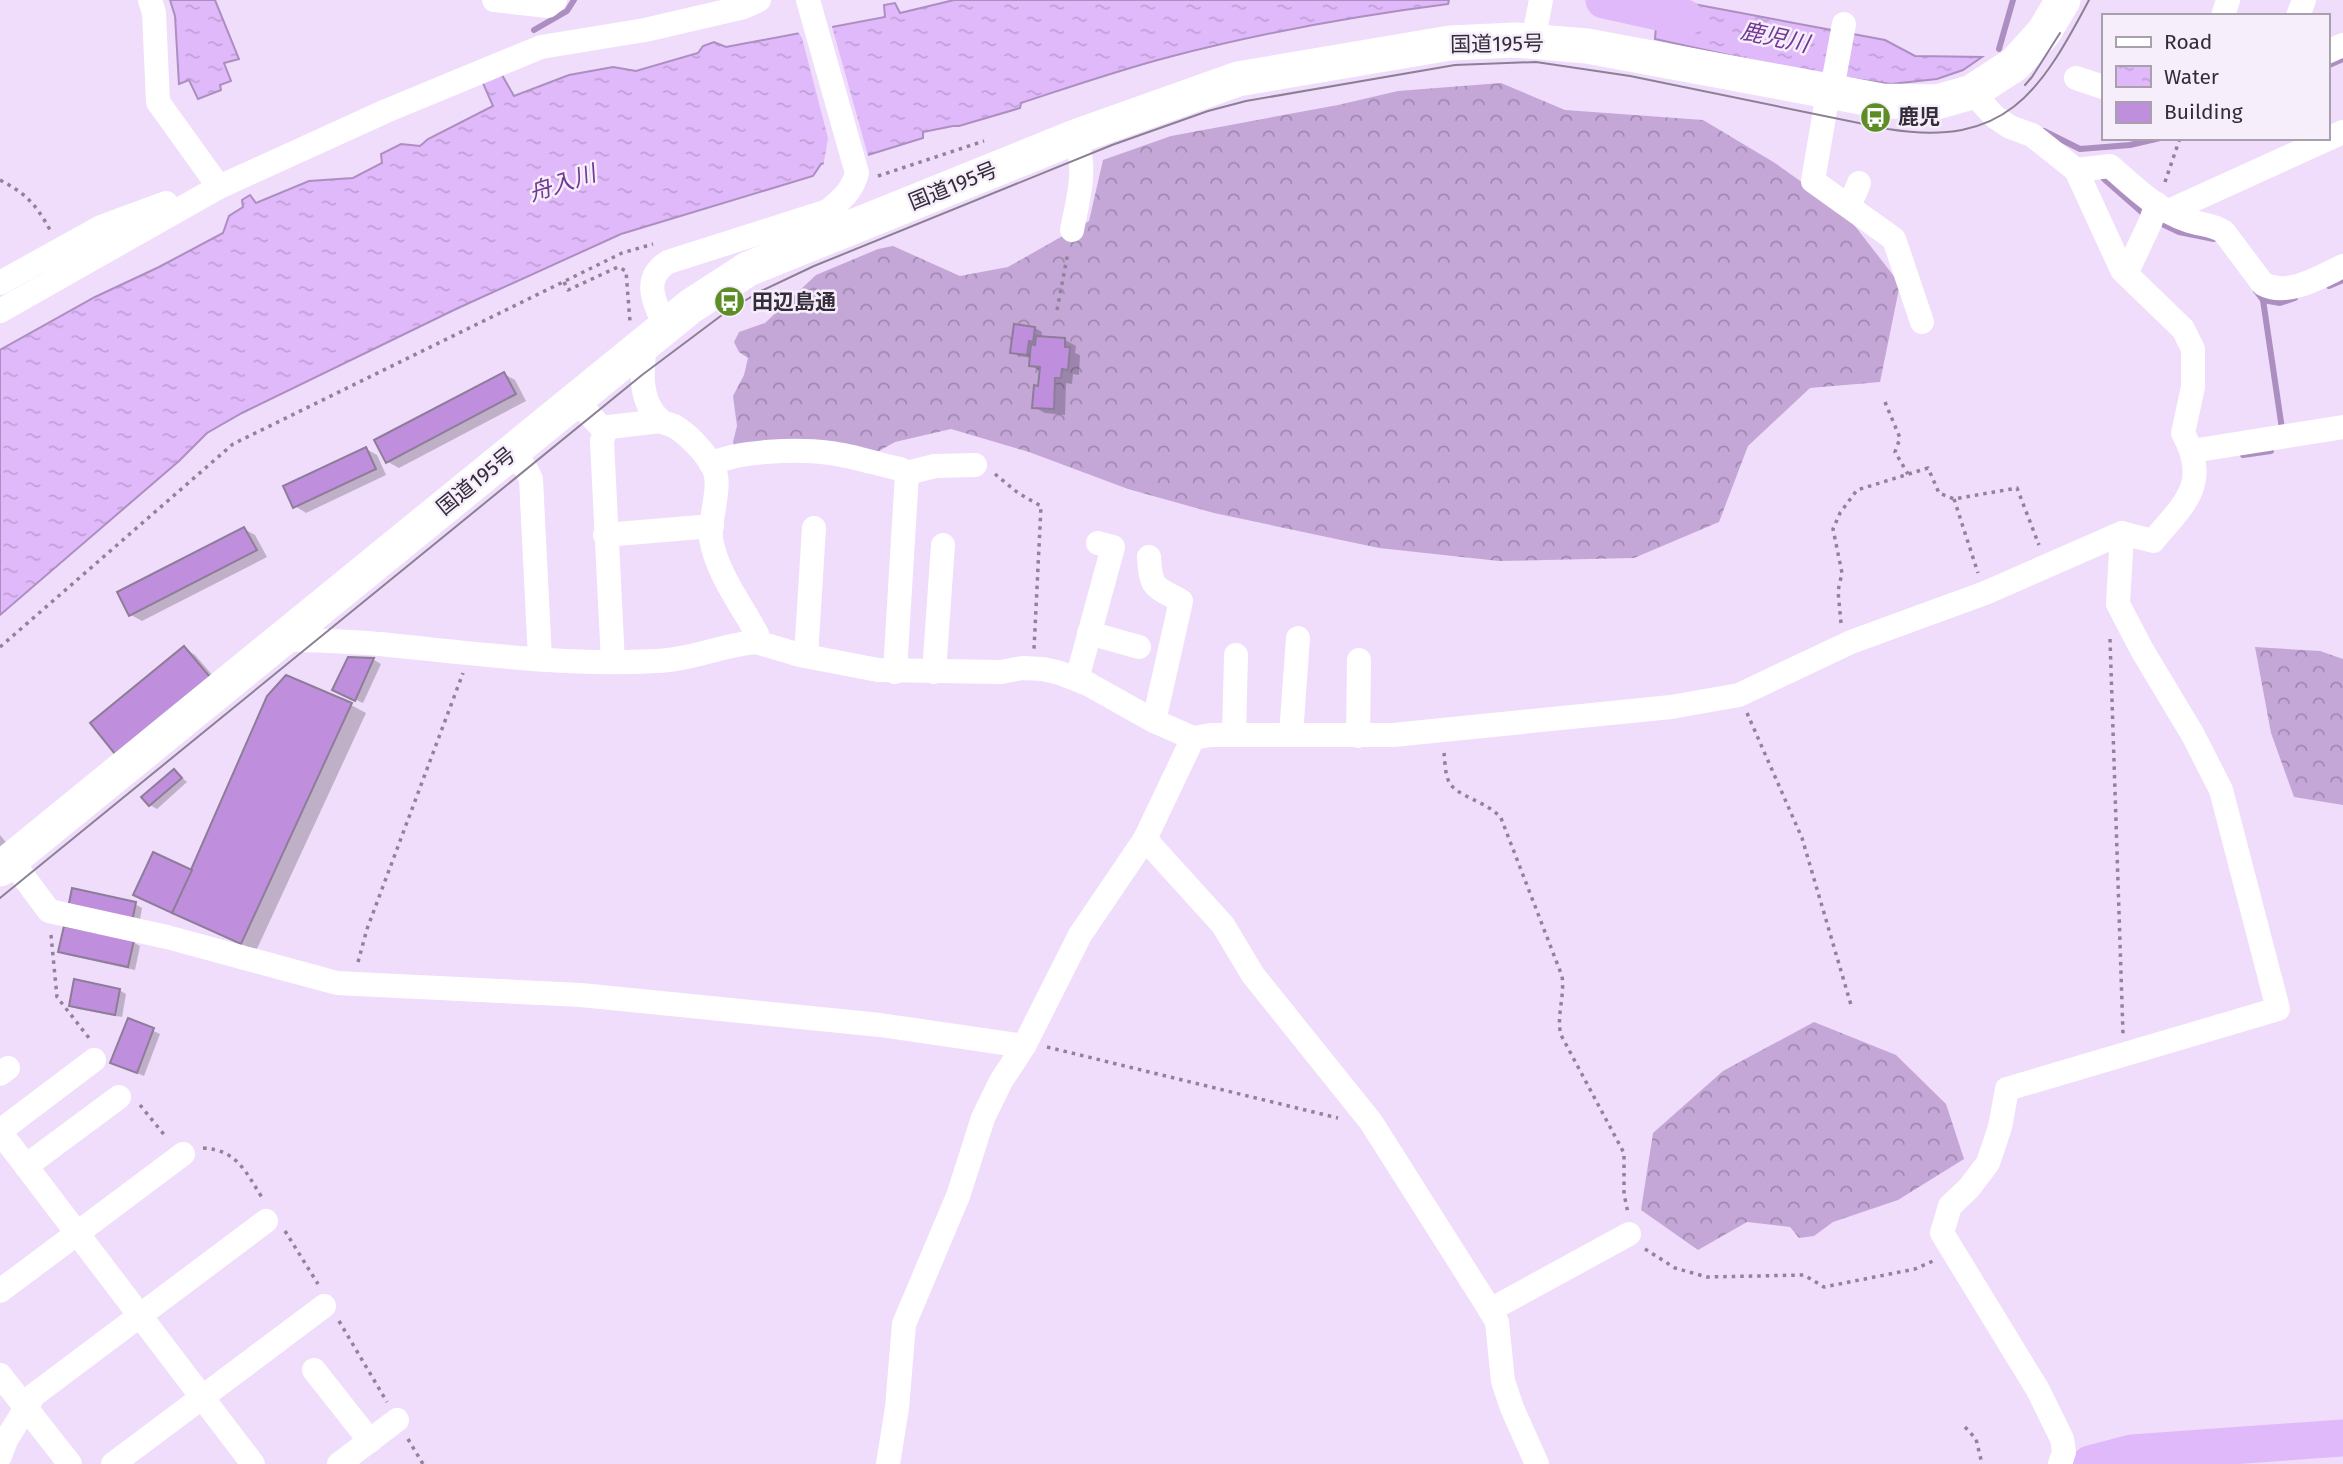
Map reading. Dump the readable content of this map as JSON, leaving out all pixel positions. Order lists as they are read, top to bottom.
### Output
{
  "streets": {
    "highway": ["国道195号"]
  },
  "water": ["鹿児川", "舟入川"],
  "places": {
    "bus stop": ["鹿児", "田辺島通"]
  },
  "legend": ["Road", "Water", "Building"]
}
